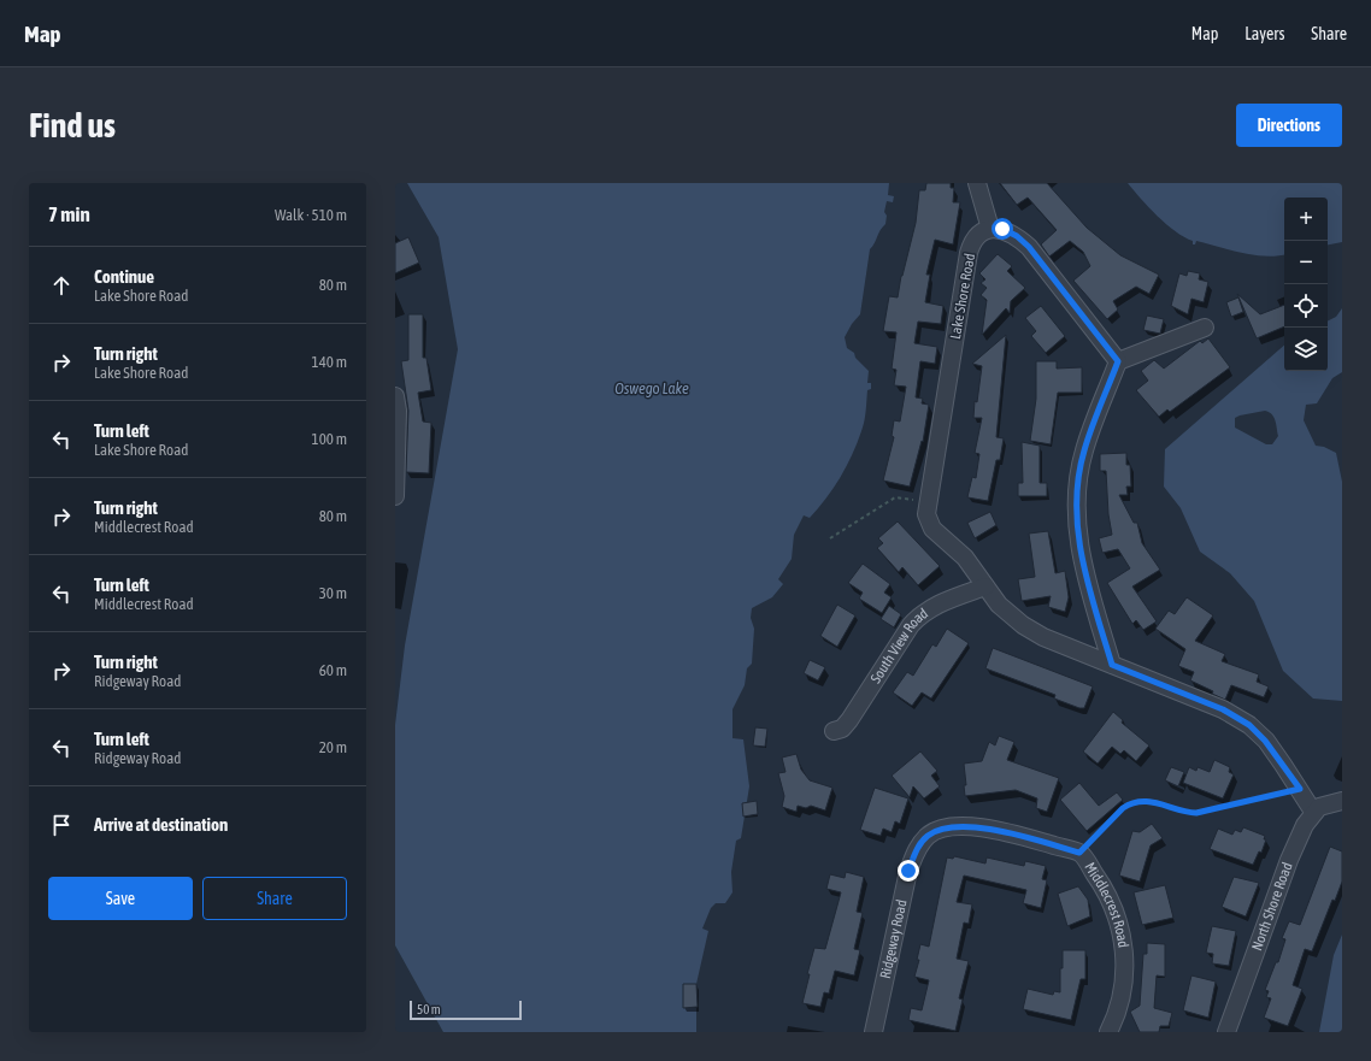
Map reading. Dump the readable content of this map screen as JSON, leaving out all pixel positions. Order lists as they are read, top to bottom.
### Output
{
  "streets": {
    "street": [
      "Lake Shore Road",
      "South View Road",
      "North Shore Road",
      "Middlecrest Road",
      "Ridgeway Road"
    ]
  },
  "crossings": [
    ["Lake Shore Road", "South View Road"],
    ["Lake Shore Road", "North Shore Road"],
    ["Lake Shore Road", "Middlecrest Road"],
    ["Middlecrest Road", "Ridgeway Road"]
  ],
  "water": ["Oswego Lake"],
  "scale_bar": "50 m",
  "page": {
    "header": "Map",
    "nav": ["Map", "Layers", "Share"],
    "buttons": [
      "Directions",
      ["Save", "Share"]
    ],
    "title": "Find us",
    "heading": ["7 min", "Walk · 510 m"],
    "map_buttons": ["+", "−"],
    "list": [
      ["Continue", "Lake Shore Road", "80 m"],
      ["Turn right", "Lake Shore Road", "140 m"],
      ["Turn left", "Lake Shore Road", "100 m"],
      ["Turn right", "Middlecrest Road", "80 m"],
      ["Turn left", "Middlecrest Road", "30 m"],
      ["Turn right", "Ridgeway Road", "60 m"],
      ["Turn left", "Ridgeway Road", "20 m"],
      "Arrive at destination"
    ],
    "scale": "50 m"
  }
}
